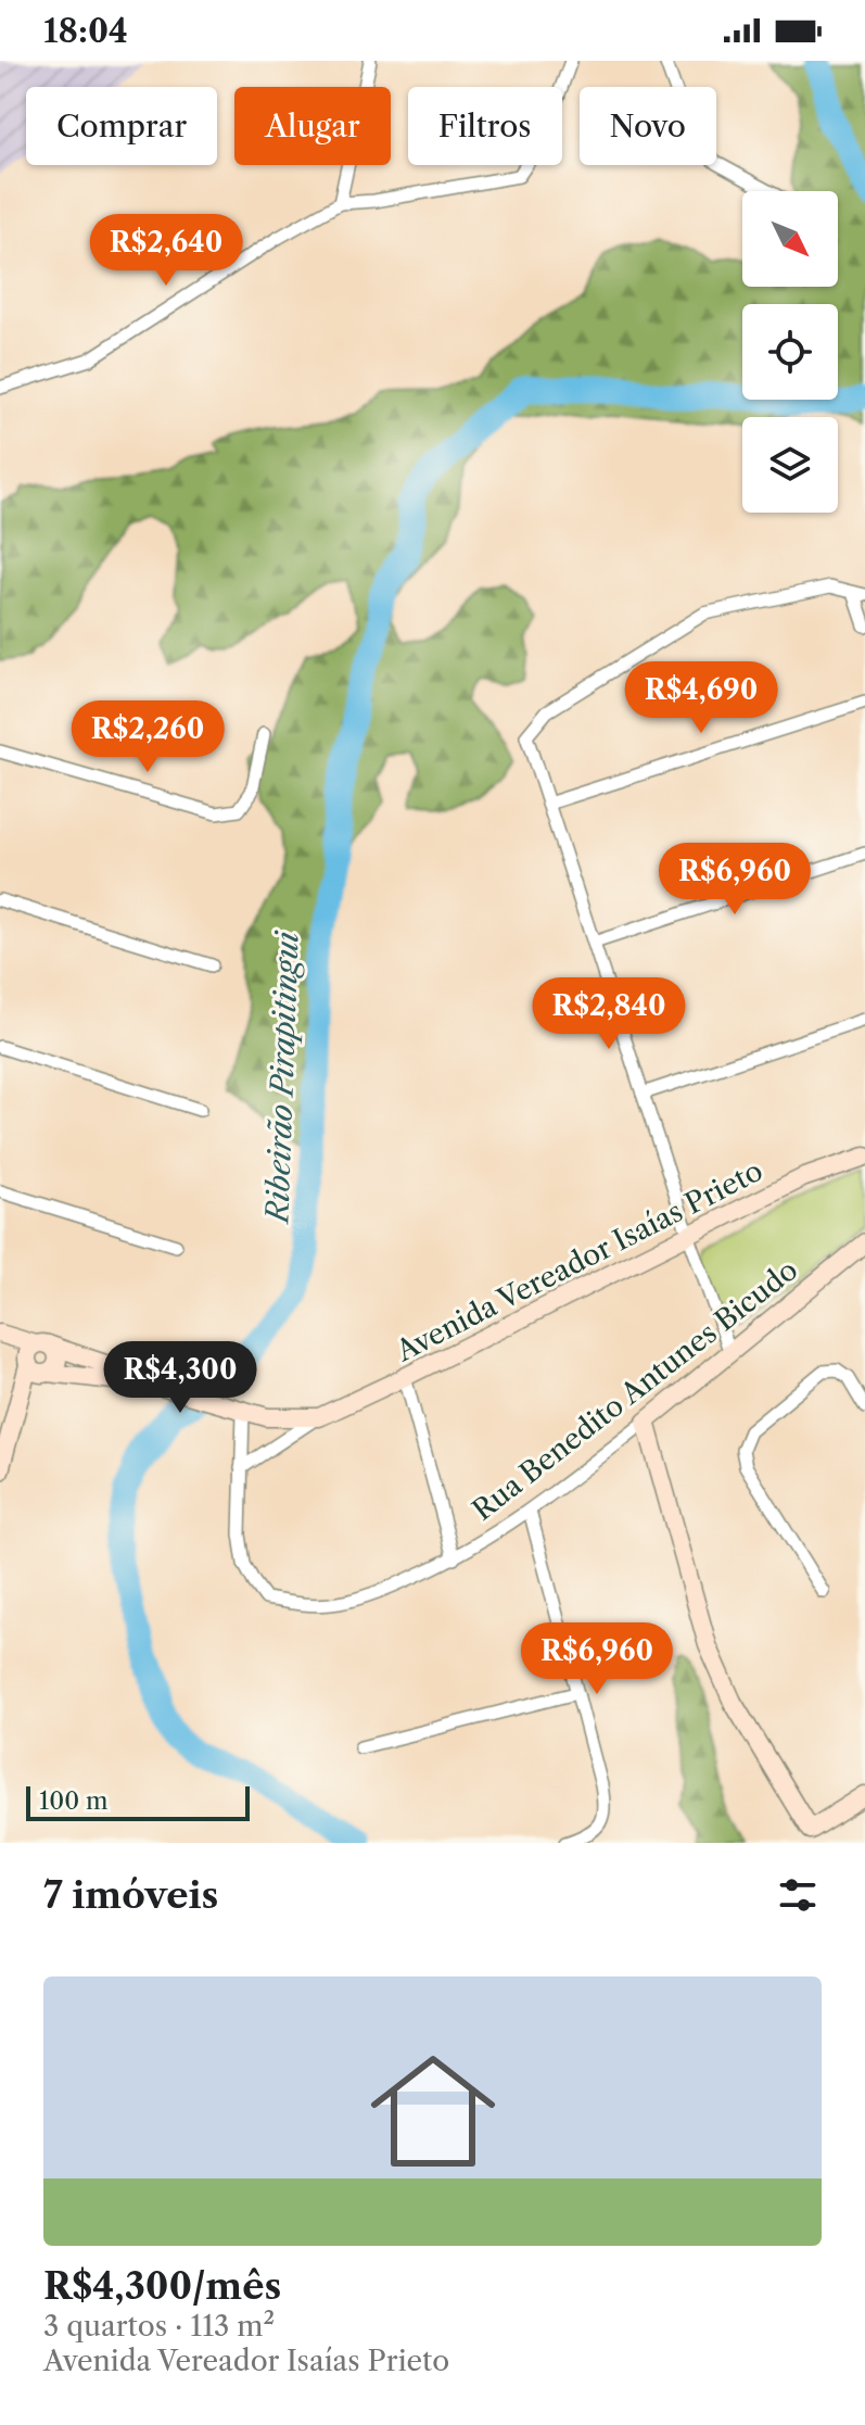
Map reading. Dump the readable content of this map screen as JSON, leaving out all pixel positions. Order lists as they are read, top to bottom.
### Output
{
  "streets": {
    "main road": ["Avenida Vereador Isaías Prieto", "Rua Benedito Antunes Bicudo"]
  },
  "crossings": [
    ["Avenida Vereador Isaías Prieto", "Rua Benedito Antunes Bicudo"]
  ],
  "water": ["Ribeirão Pirapitingui"],
  "scale_bar": "100 m",
  "north": "bottom right",
  "page": {
    "status": "18:04",
    "chip": [
      "Comprar",
      "Alugar",
      "Filtros",
      "Novo"
    ],
    "price": [
      "R$2,640",
      "R$4,690",
      "R$2,260",
      "R$6,960",
      "R$2,840",
      "R$4,300",
      "R$6,960"
    ],
    "scale": "100 m",
    "heading": "7 imóveis",
    "list": [
      {
        "name": "R$4,300/mês",
        "note": "3 quartos · 113 m² · Avenida Vereador Isaías Prieto"
      }
    ]
  }
}
